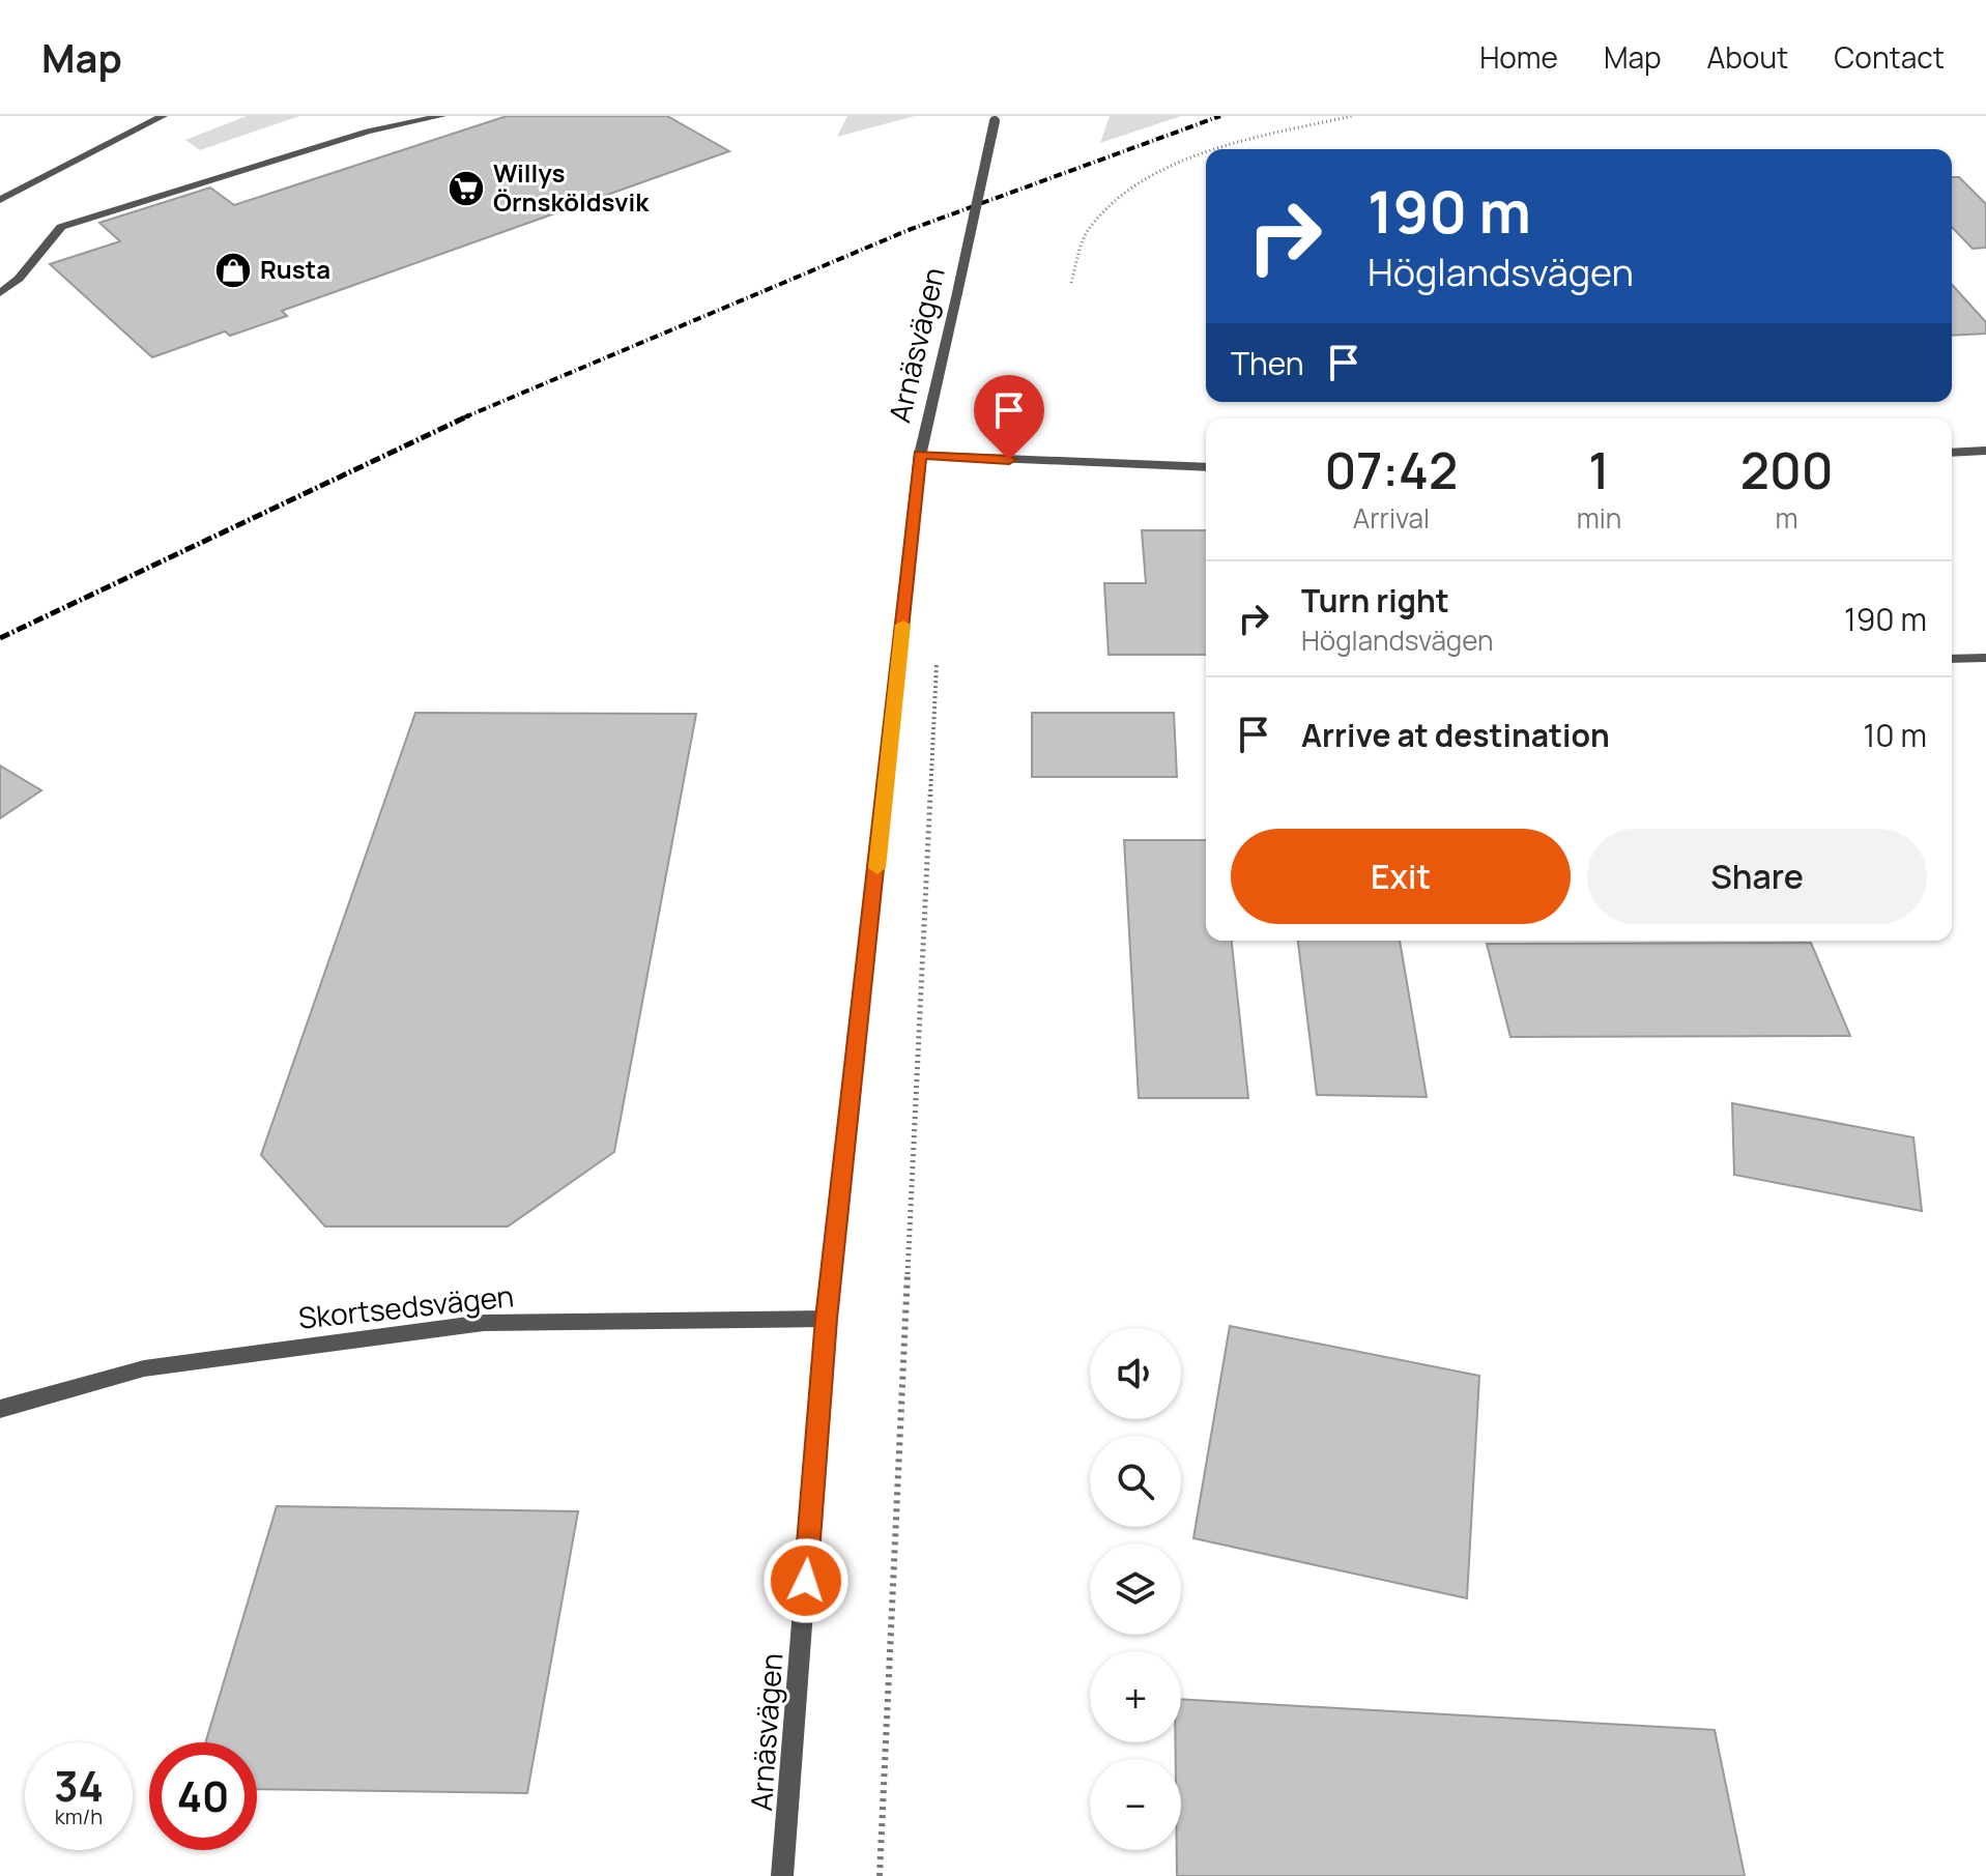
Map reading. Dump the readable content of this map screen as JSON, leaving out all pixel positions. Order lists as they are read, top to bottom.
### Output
{
  "streets": {
    "street": ["Arnäsvägen", "Skortsedsvägen"]
  },
  "crossings": [
    ["Arnäsvägen", "Skortsedsvägen"]
  ],
  "places": {
    "supermarket": ["Willys Örnsköldsvik"],
    "shop": ["Rusta"]
  },
  "page": {
    "header": "Map",
    "nav": [
      "Home",
      "Map",
      "About",
      "Contact"
    ],
    "turn": ["190 m", "Höglandsvägen"],
    "then": "Then",
    "eta": [
      "07:42",
      "Arrival",
      "1",
      "min",
      "200",
      "m"
    ],
    "list": [
      {
        "name": "Turn right",
        "note": "Höglandsvägen",
        "value": "190 m"
      },
      {
        "name": "Arrive at destination",
        "value": "10 m"
      }
    ],
    "buttons": ["Exit", "Share"],
    "map_buttons": ["+", "−"],
    "speed": "34 km/h",
    "limit": "40"
  }
}
